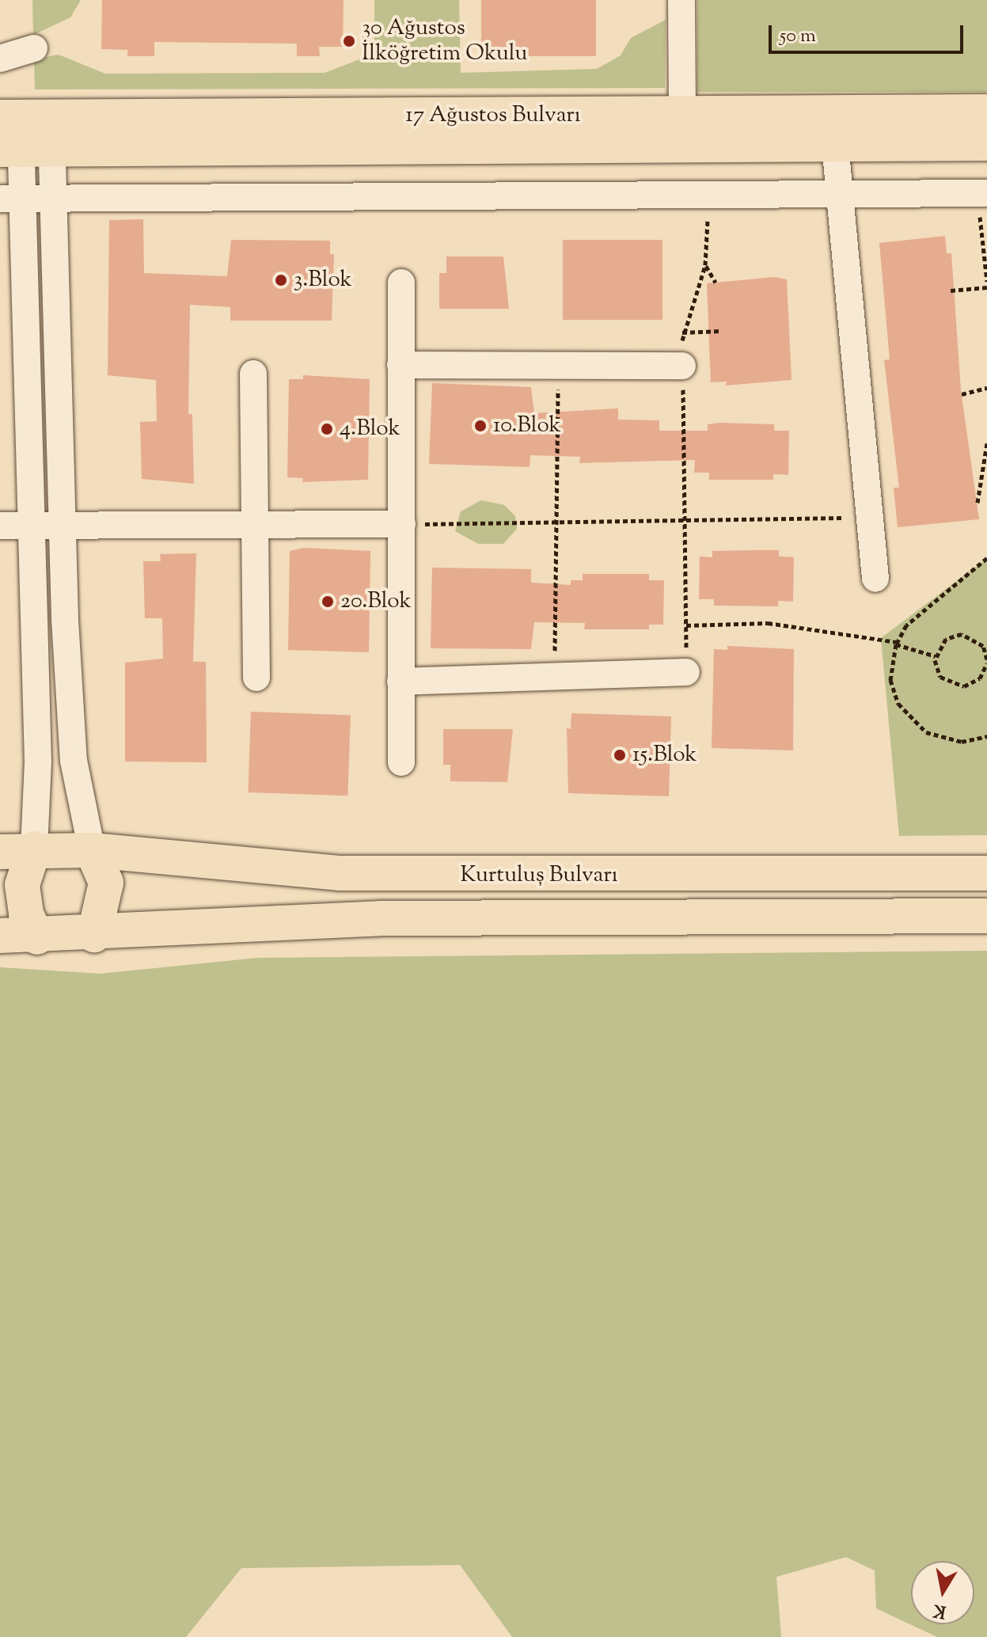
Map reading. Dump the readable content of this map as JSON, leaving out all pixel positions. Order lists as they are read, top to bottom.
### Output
{
  "streets": {
    "main road": ["17 Ağustos Bulvarı", "Kurtuluş Bulvarı"]
  },
  "places": [
    "30 Ağustos İlköğretim Okulu",
    "3.Blok",
    "10.Blok",
    "4.Blok",
    "20.Blok",
    "15.Blok"
  ],
  "scale_bar": "50 m",
  "north": "bottom"
}
